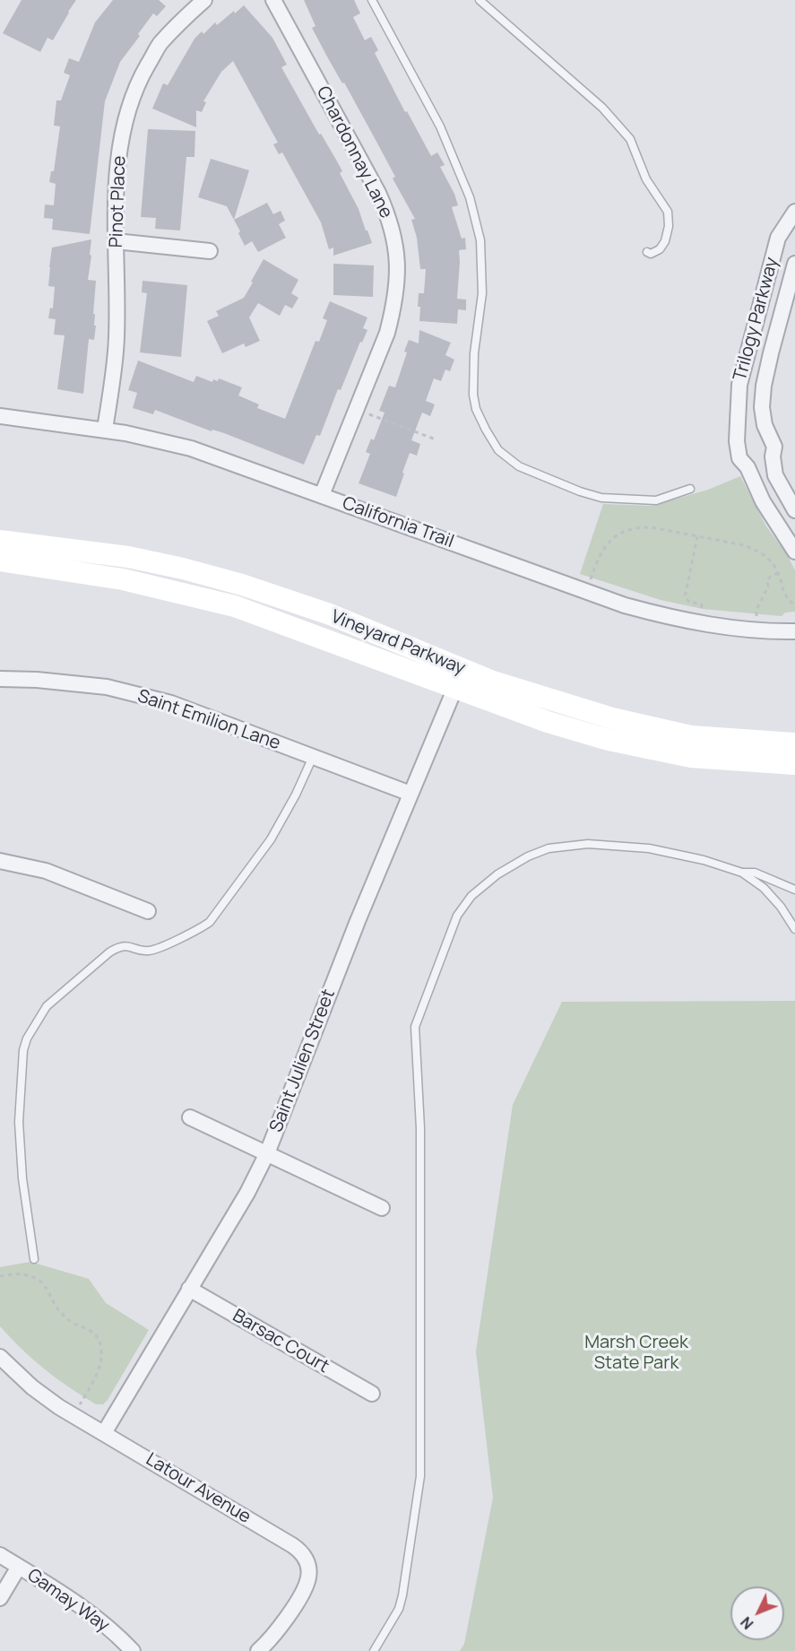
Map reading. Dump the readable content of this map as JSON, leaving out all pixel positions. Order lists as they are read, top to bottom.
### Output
{
  "streets": {
    "street": [
      "Chardonnay Lane",
      "Pinot Place",
      "Trilogy Parkway",
      "California Trail",
      "Vineyard Parkway",
      "Saint Emilion Lane",
      "Saint Julien Street",
      "Barsac Court",
      "Latour Avenue",
      "Gamay Way"
    ]
  },
  "crossings": [
    ["Chardonnay Lane", "California Trail"],
    ["Pinot Place", "California Trail"],
    ["Vineyard Parkway", "Saint Julien Street"],
    ["Saint Emilion Lane", "Saint Julien Street"],
    ["Saint Julien Street", "Barsac Court"],
    ["Saint Julien Street", "Latour Avenue"]
  ],
  "parks": ["Marsh Creek State Park"],
  "north": "bottom left"
}
